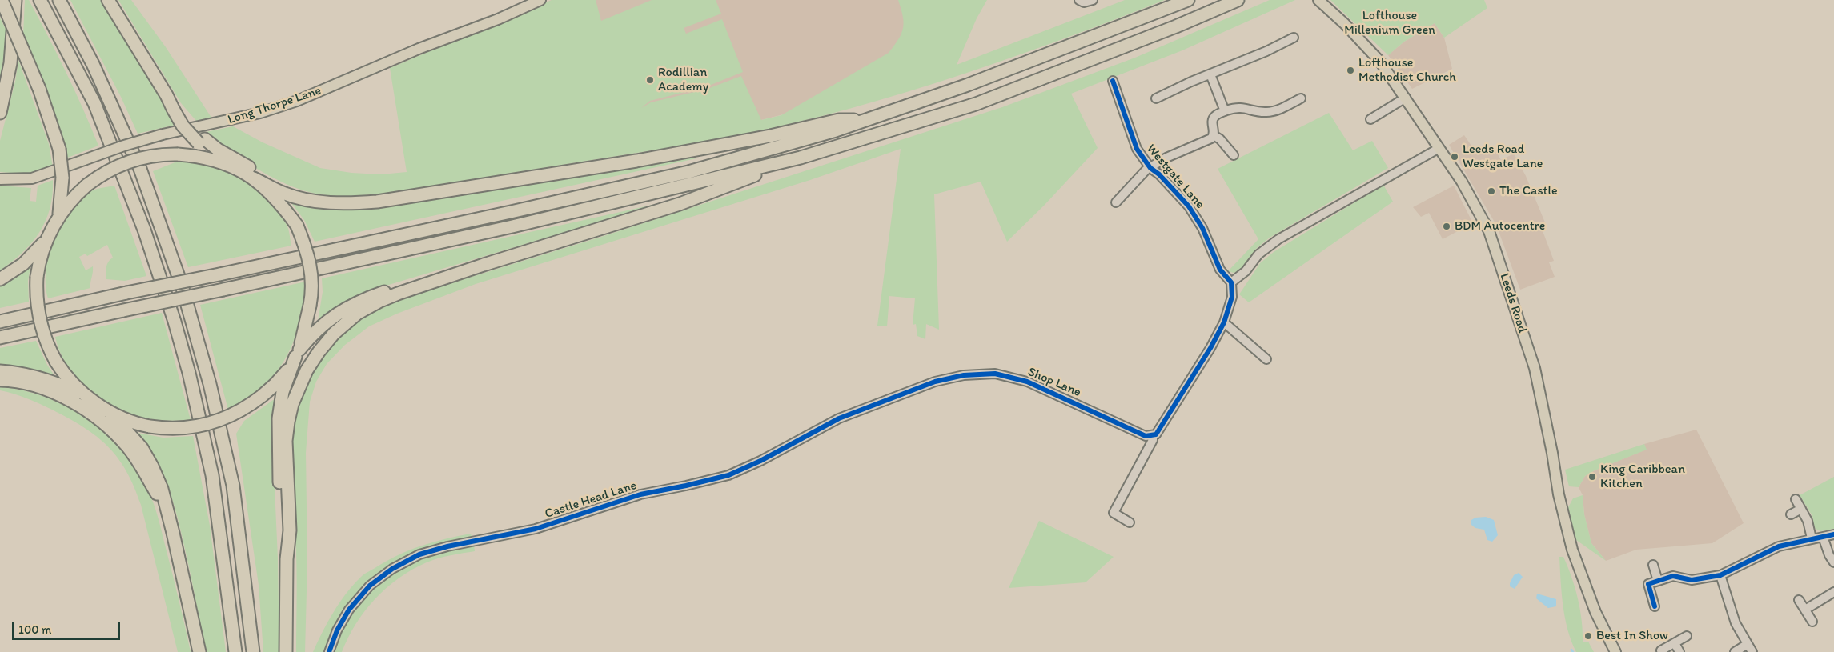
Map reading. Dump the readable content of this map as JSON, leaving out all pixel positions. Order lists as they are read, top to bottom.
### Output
{
  "streets": {
    "main road": ["Long Thorpe Lane", "Leeds Road"],
    "street": ["Westgate Lane", "Shop Lane", "Castle Head Lane"]
  },
  "crossings": [
    ["Shop Lane", "Castle Head Lane"]
  ],
  "parks": ["Lofthouse Millenium Green"],
  "places": [
    "Lofthouse Methodist Church",
    "Rodillian Academy",
    "Leeds Road Westgate Lane",
    "The Castle",
    "BDM Autocentre",
    "King Caribbean Kitchen",
    "Best In Show"
  ],
  "scale_bar": "100 m"
}
